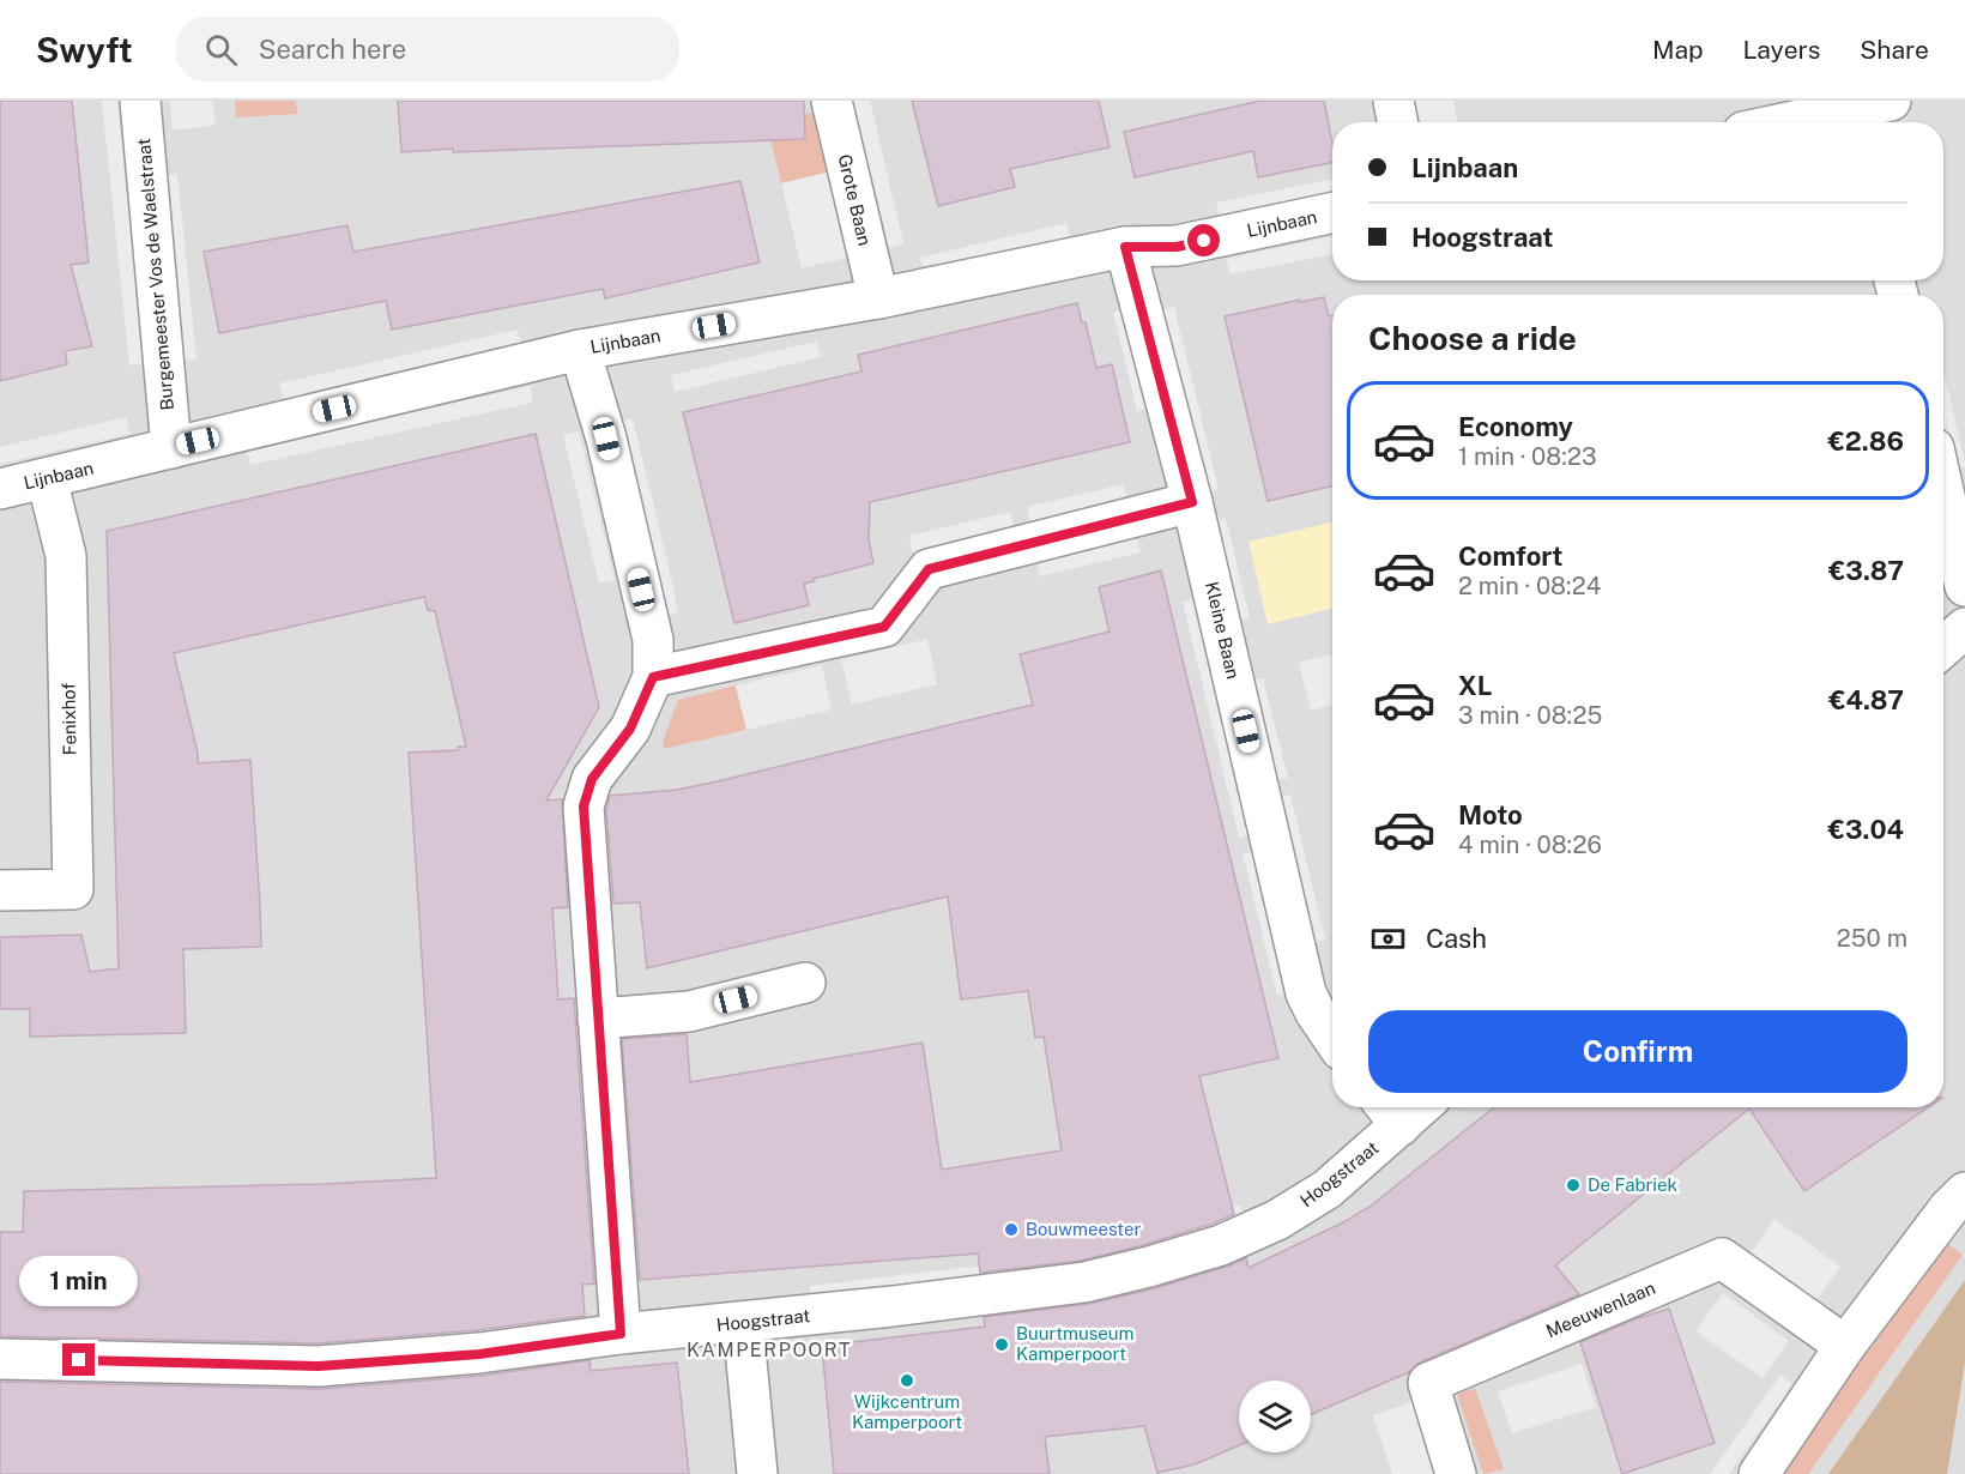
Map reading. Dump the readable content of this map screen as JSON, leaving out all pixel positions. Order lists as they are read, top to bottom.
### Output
{
  "streets": {
    "street": [
      "Grote Baan",
      "Lijnbaan",
      "Burgemeester Vos de Waelstraat",
      "Kleine Baan",
      "Fenixhof",
      "Hoogstraat",
      "Meeuwenlaan"
    ]
  },
  "crossings": [
    ["Grote Baan", "Lijnbaan"],
    ["Lijnbaan", "Burgemeester Vos de Waelstraat"],
    ["Lijnbaan", "Kleine Baan"],
    ["Lijnbaan", "Fenixhof"]
  ],
  "districts": ["KAMPERPOORT"],
  "places": [
    "De Fabriek",
    "Bouwmeester",
    "Buurtmuseum Kamperpoort",
    "Wijkcentrum Kamperpoort"
  ],
  "page": {
    "header": "Swyft",
    "search": "Search here",
    "nav": ["Map", "Layers", "Share"],
    "banner": ["Lijnbaan", "Hoogstraat"],
    "heading": "Choose a ride",
    "list": [
      {
        "name": "Economy",
        "note": "1 min · 08:23",
        "value": "€2.86"
      },
      {
        "name": "Comfort",
        "note": "2 min · 08:24",
        "value": "€3.87"
      },
      {
        "name": "XL",
        "note": "3 min · 08:25",
        "value": "€4.87"
      },
      {
        "name": "Moto",
        "note": "4 min · 08:26",
        "value": "€3.04"
      }
    ],
    "pay": ["Cash", "250 m"],
    "buttons": "Confirm",
    "bubble": "1 min"
  }
}
